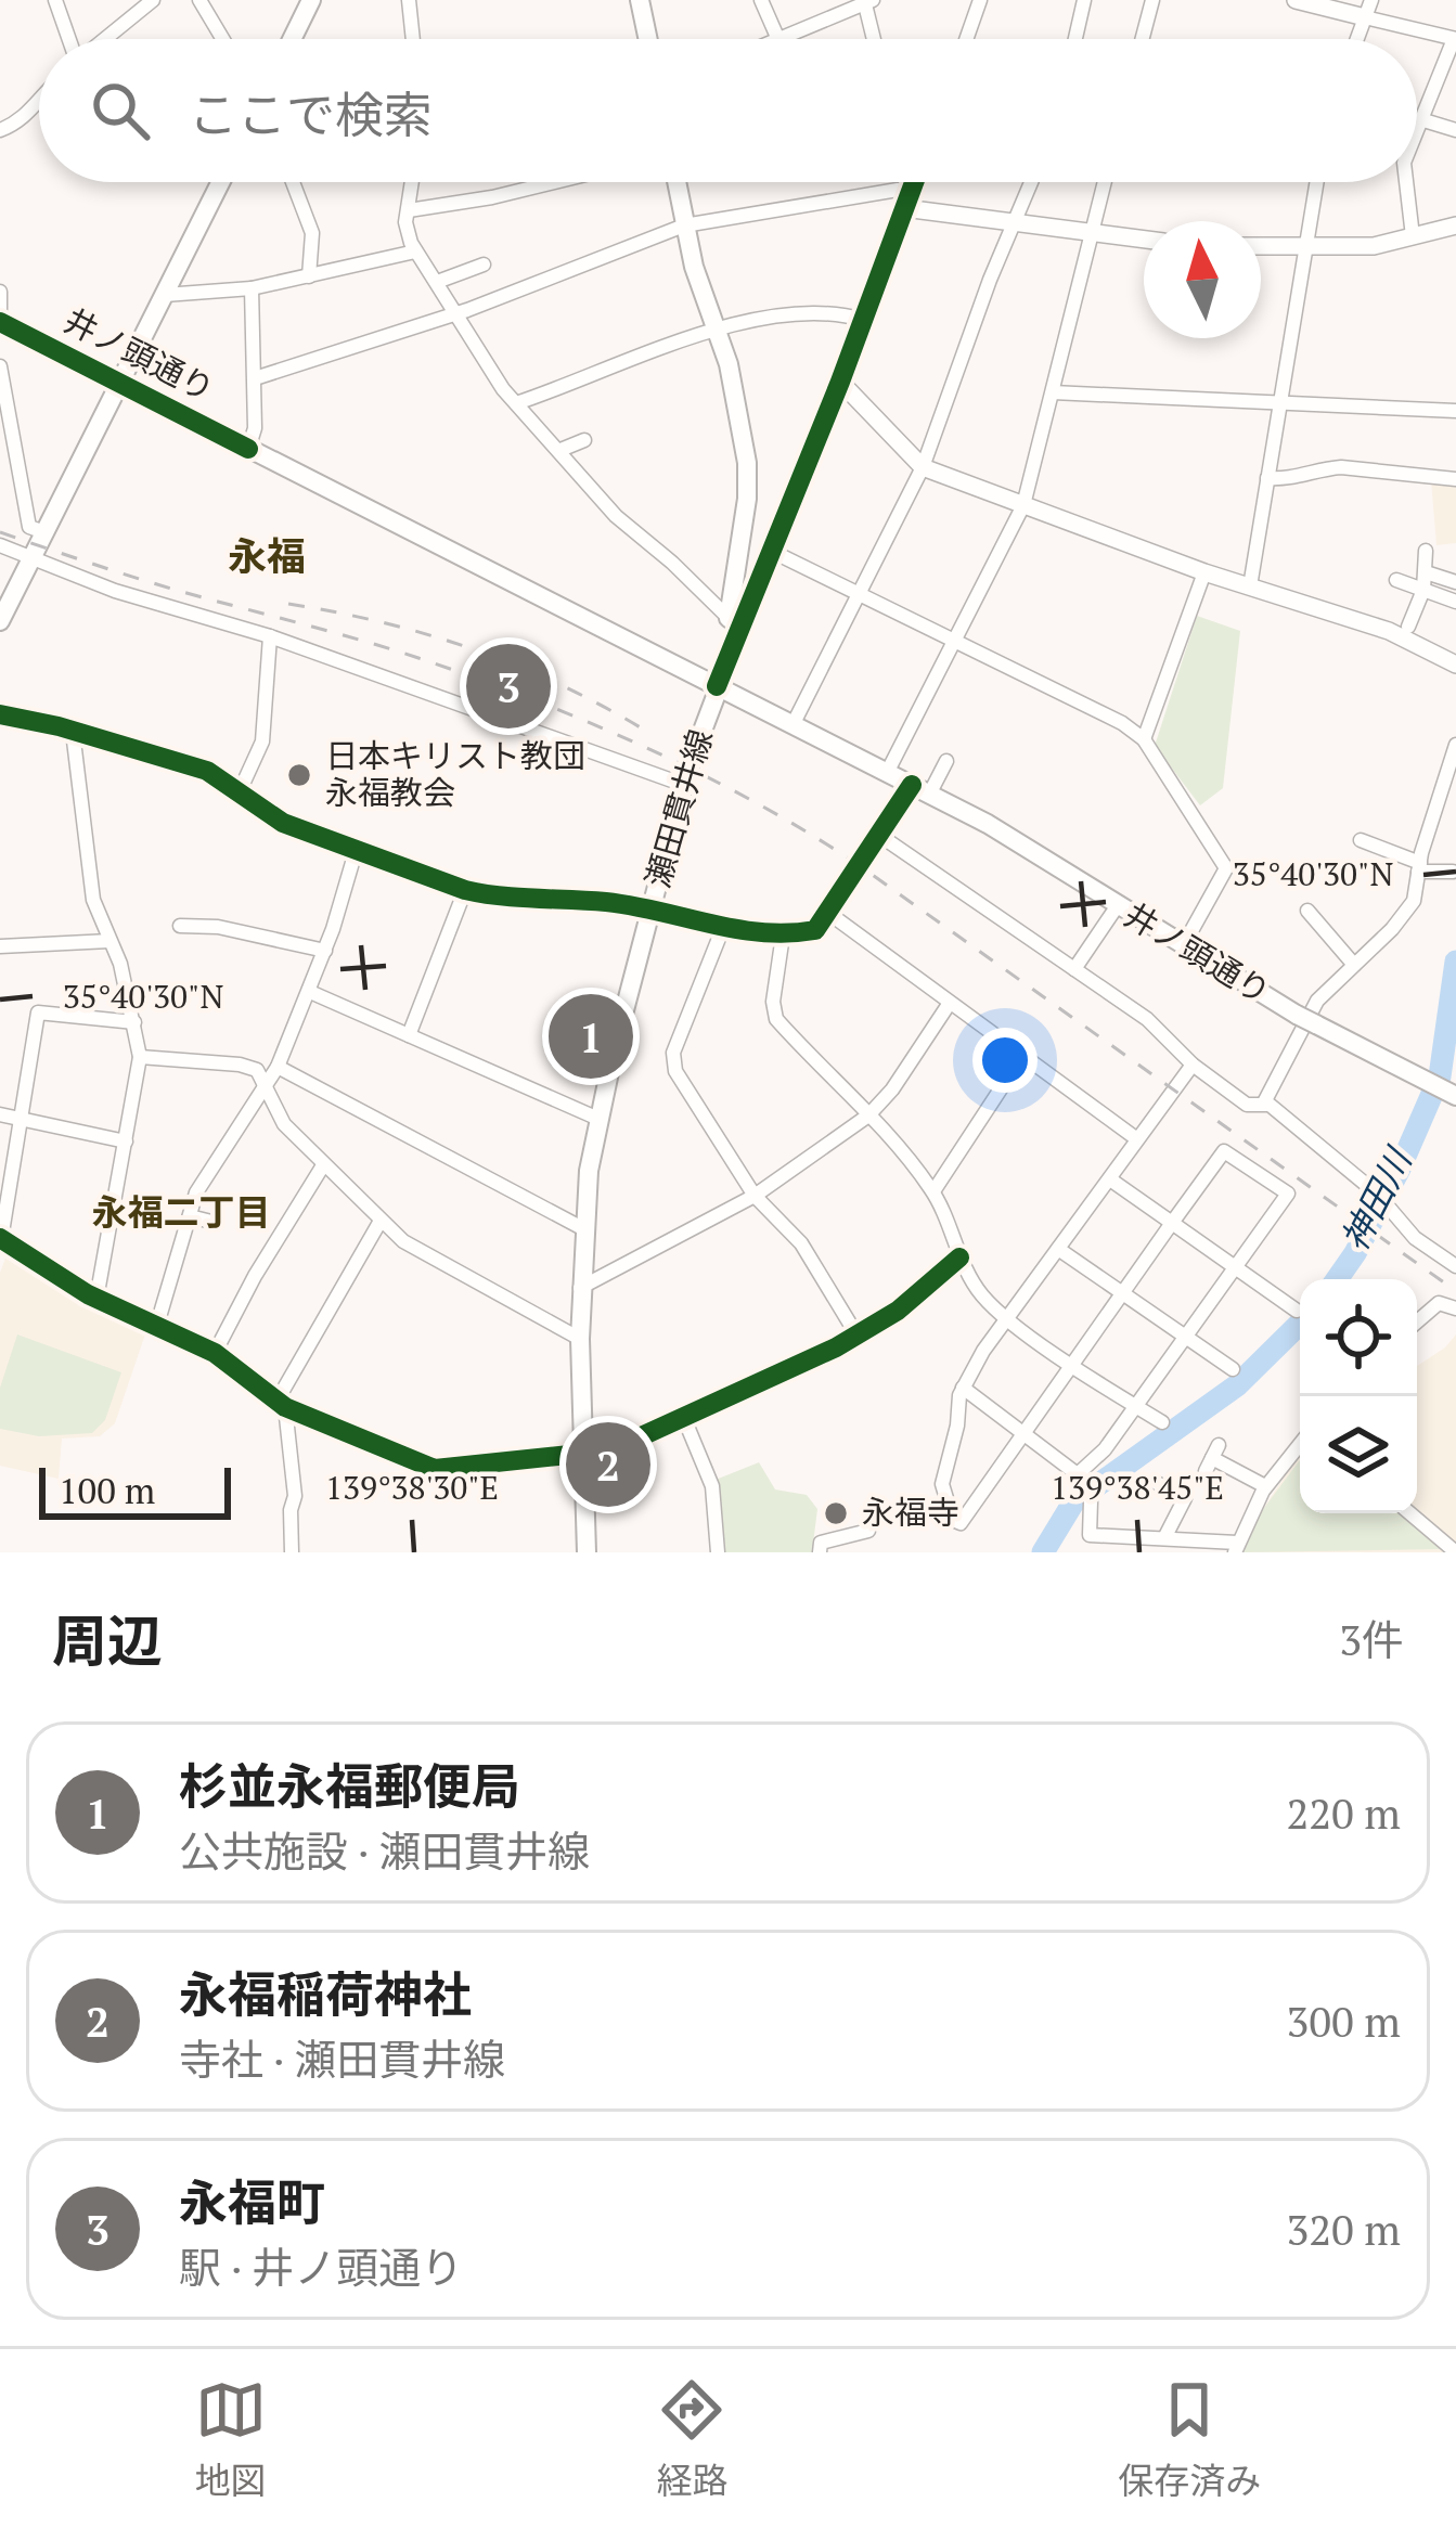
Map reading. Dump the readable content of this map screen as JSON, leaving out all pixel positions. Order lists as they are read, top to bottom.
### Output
{
  "streets": {
    "main road": ["井ノ頭通り", "瀬田貫井線"]
  },
  "crossings": [
    ["井ノ頭通り", "瀬田貫井線"]
  ],
  "districts": ["永福", "永福二丁目"],
  "water": ["神田川"],
  "places": ["日本キリスト教団 永福教会", "永福寺"],
  "scale_bar": "100 m",
  "north": "top",
  "page": {
    "search": "ここで検索",
    "pins": ["3", "1", "2"],
    "scale": "100 m",
    "heading": ["周辺", "3件"],
    "list": [
      {
        "mark": "1",
        "name": "杉並永福郵便局",
        "note": "公共施設 · 瀬田貫井線",
        "value": "220 m"
      },
      {
        "mark": "2",
        "name": "永福稲荷神社",
        "note": "寺社 · 瀬田貫井線",
        "value": "300 m"
      },
      {
        "mark": "3",
        "name": "永福町",
        "note": "駅 · 井ノ頭通り",
        "value": "320 m"
      }
    ],
    "nav": ["地図", "経路", "保存済み"]
  },
  "coordinates": ["35°40'30\"N", "139°38'30\"E", "139°38'45\"E"]
}
